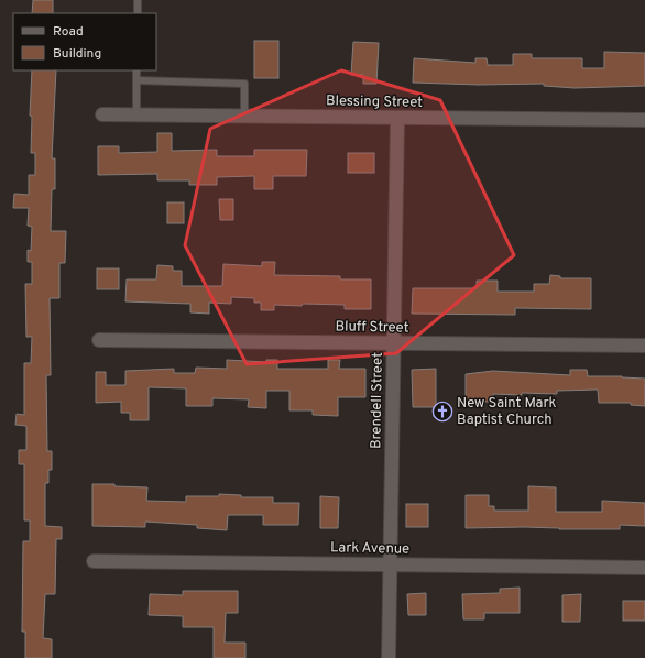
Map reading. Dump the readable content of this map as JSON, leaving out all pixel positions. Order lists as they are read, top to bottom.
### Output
{
  "streets": {
    "street": [
      "Blessing Street",
      "Bluff Street",
      "Brendell Street",
      "Lark Avenue"
    ]
  },
  "crossings": [
    ["Blessing Street", "Brendell Street"],
    ["Bluff Street", "Brendell Street"],
    ["Brendell Street", "Lark Avenue"]
  ],
  "places": {
    "church": ["New Saint Mark Baptist Church"]
  },
  "legend": ["Road", "Building"]
}
